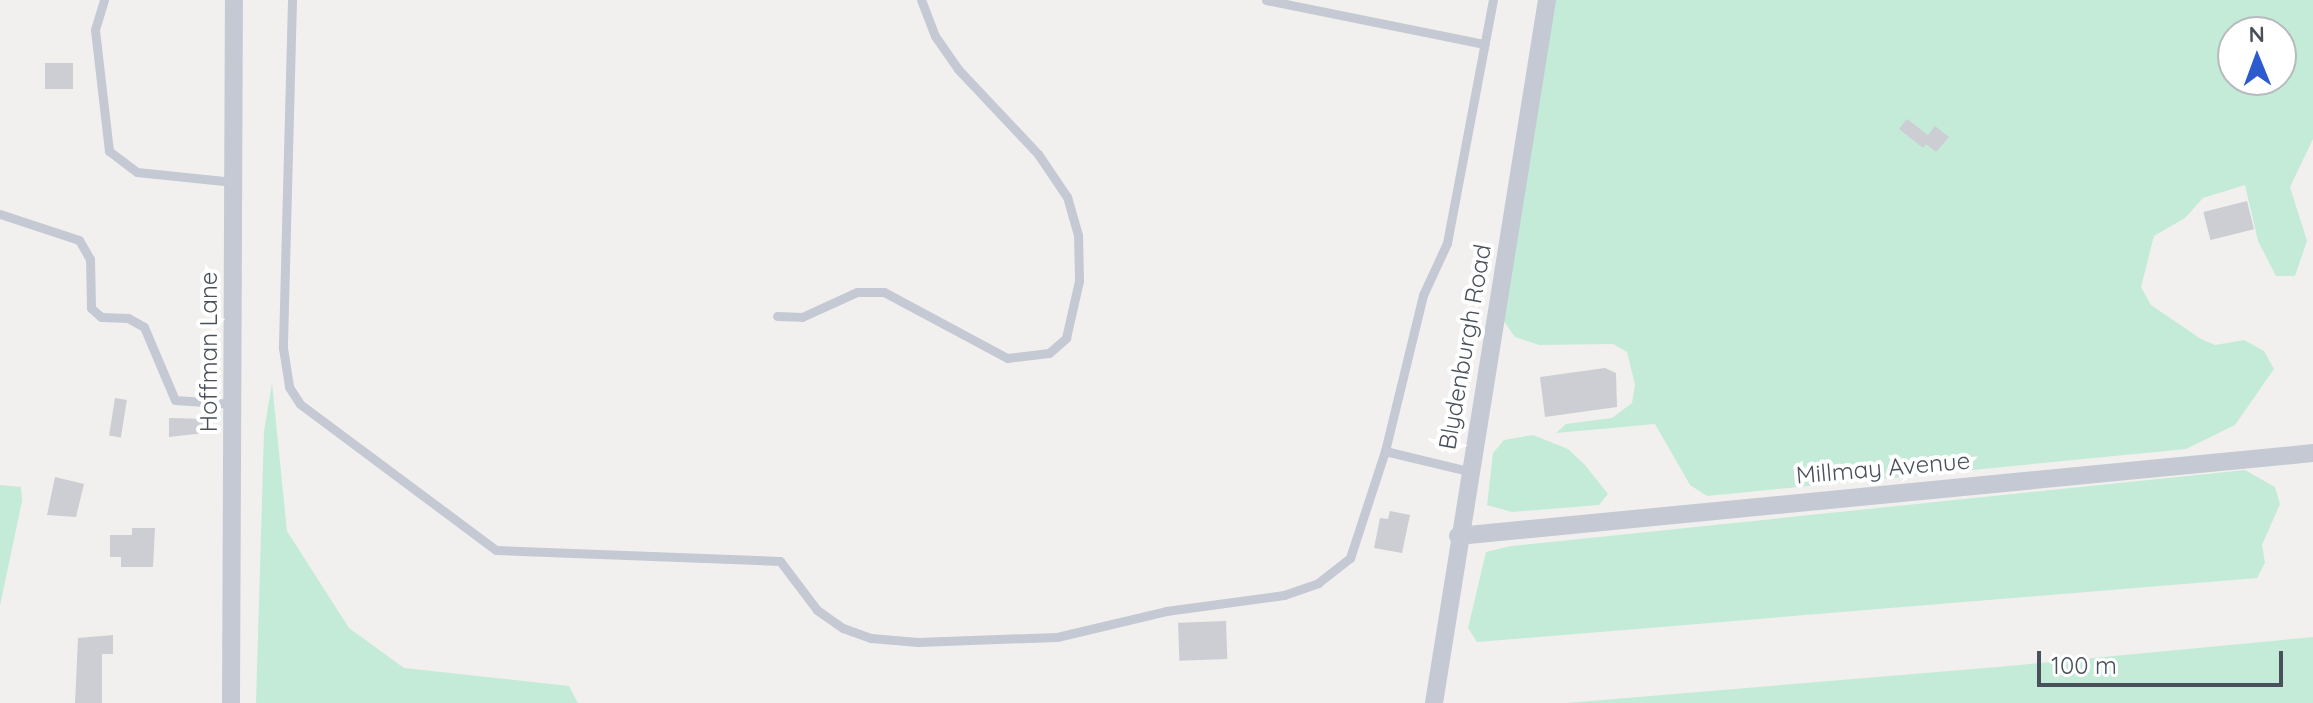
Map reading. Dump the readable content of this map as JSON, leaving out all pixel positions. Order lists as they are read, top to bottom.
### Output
{
  "streets": {
    "street": ["Blydenburgh Road", "Hoffman Lane", "Millmay Avenue"]
  },
  "crossings": [
    ["Blydenburgh Road", "Millmay Avenue"]
  ],
  "scale_bar": "100 m",
  "north": "top"
}
